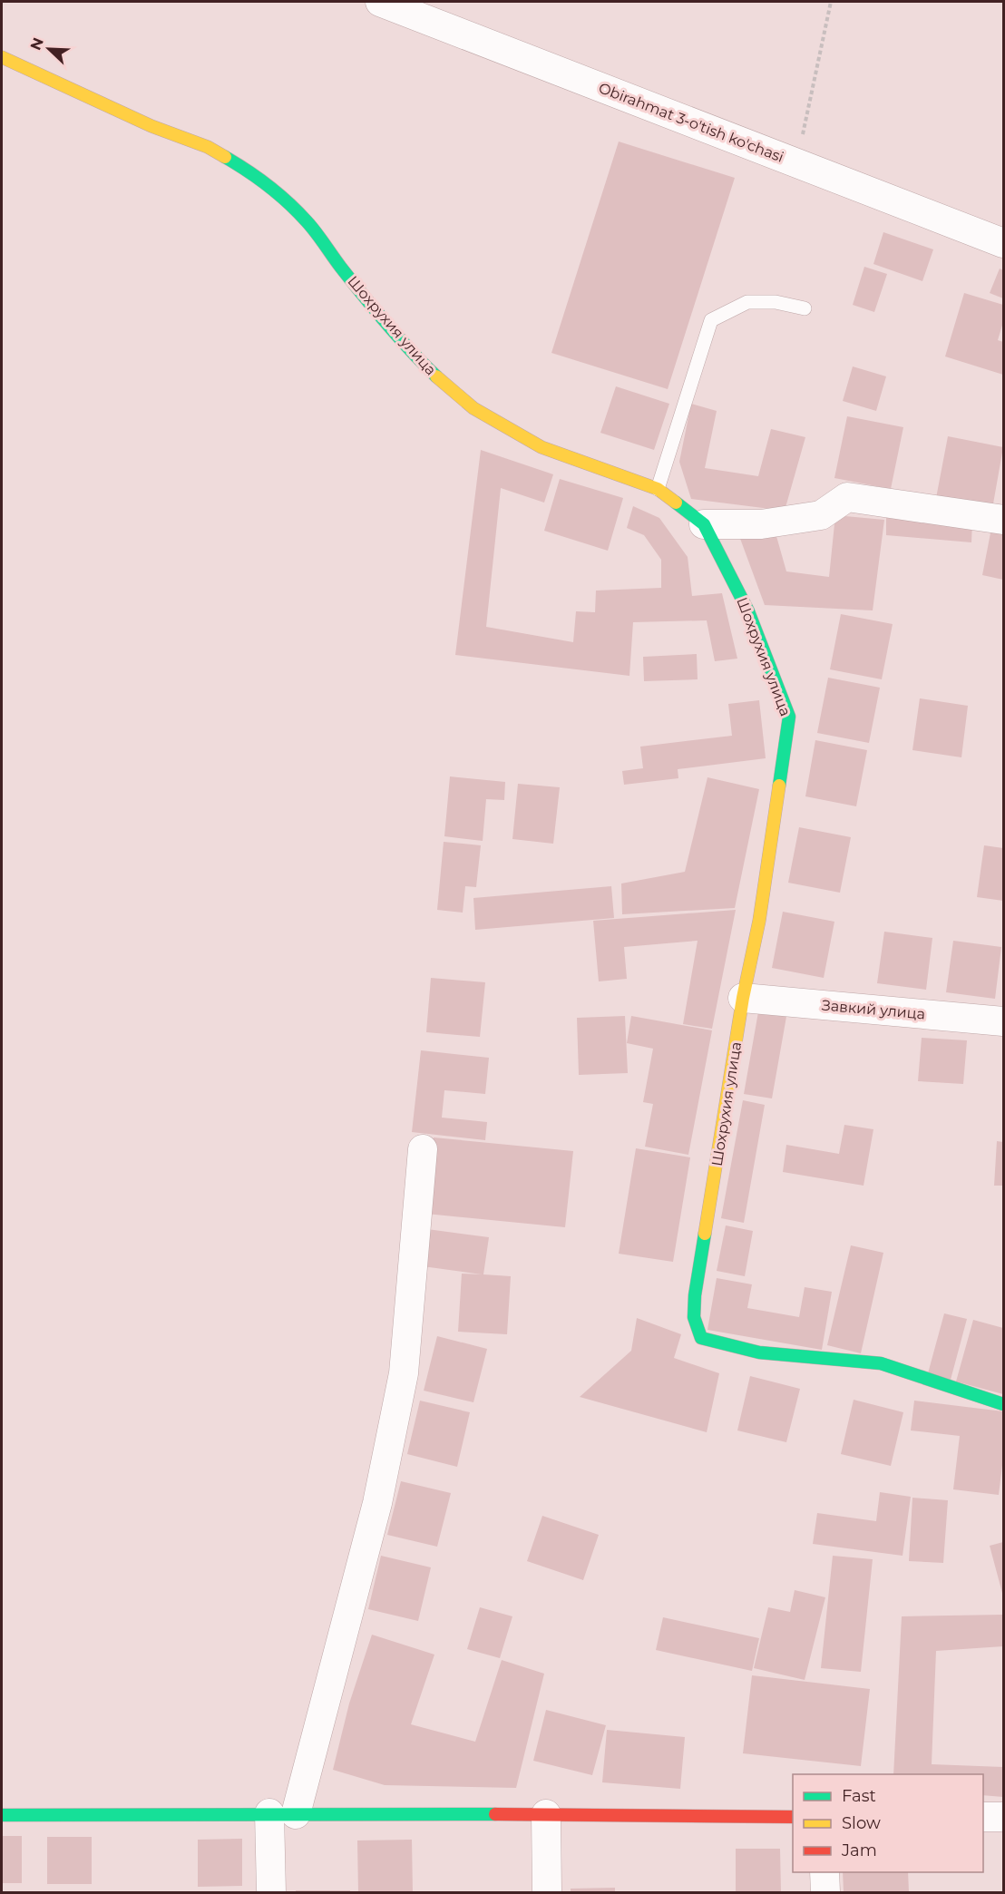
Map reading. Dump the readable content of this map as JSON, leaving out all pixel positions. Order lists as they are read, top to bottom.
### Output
{
  "streets": {
    "street": ["Obirahmat 3-o'tish ko'chasi", "Шохрухия улица", "Завкий улица"]
  },
  "crossings": [
    ["Шохрухия улица", "Завкий улица"]
  ],
  "legend": ["Fast", "Slow", "Jam"],
  "north": "top left"
}
